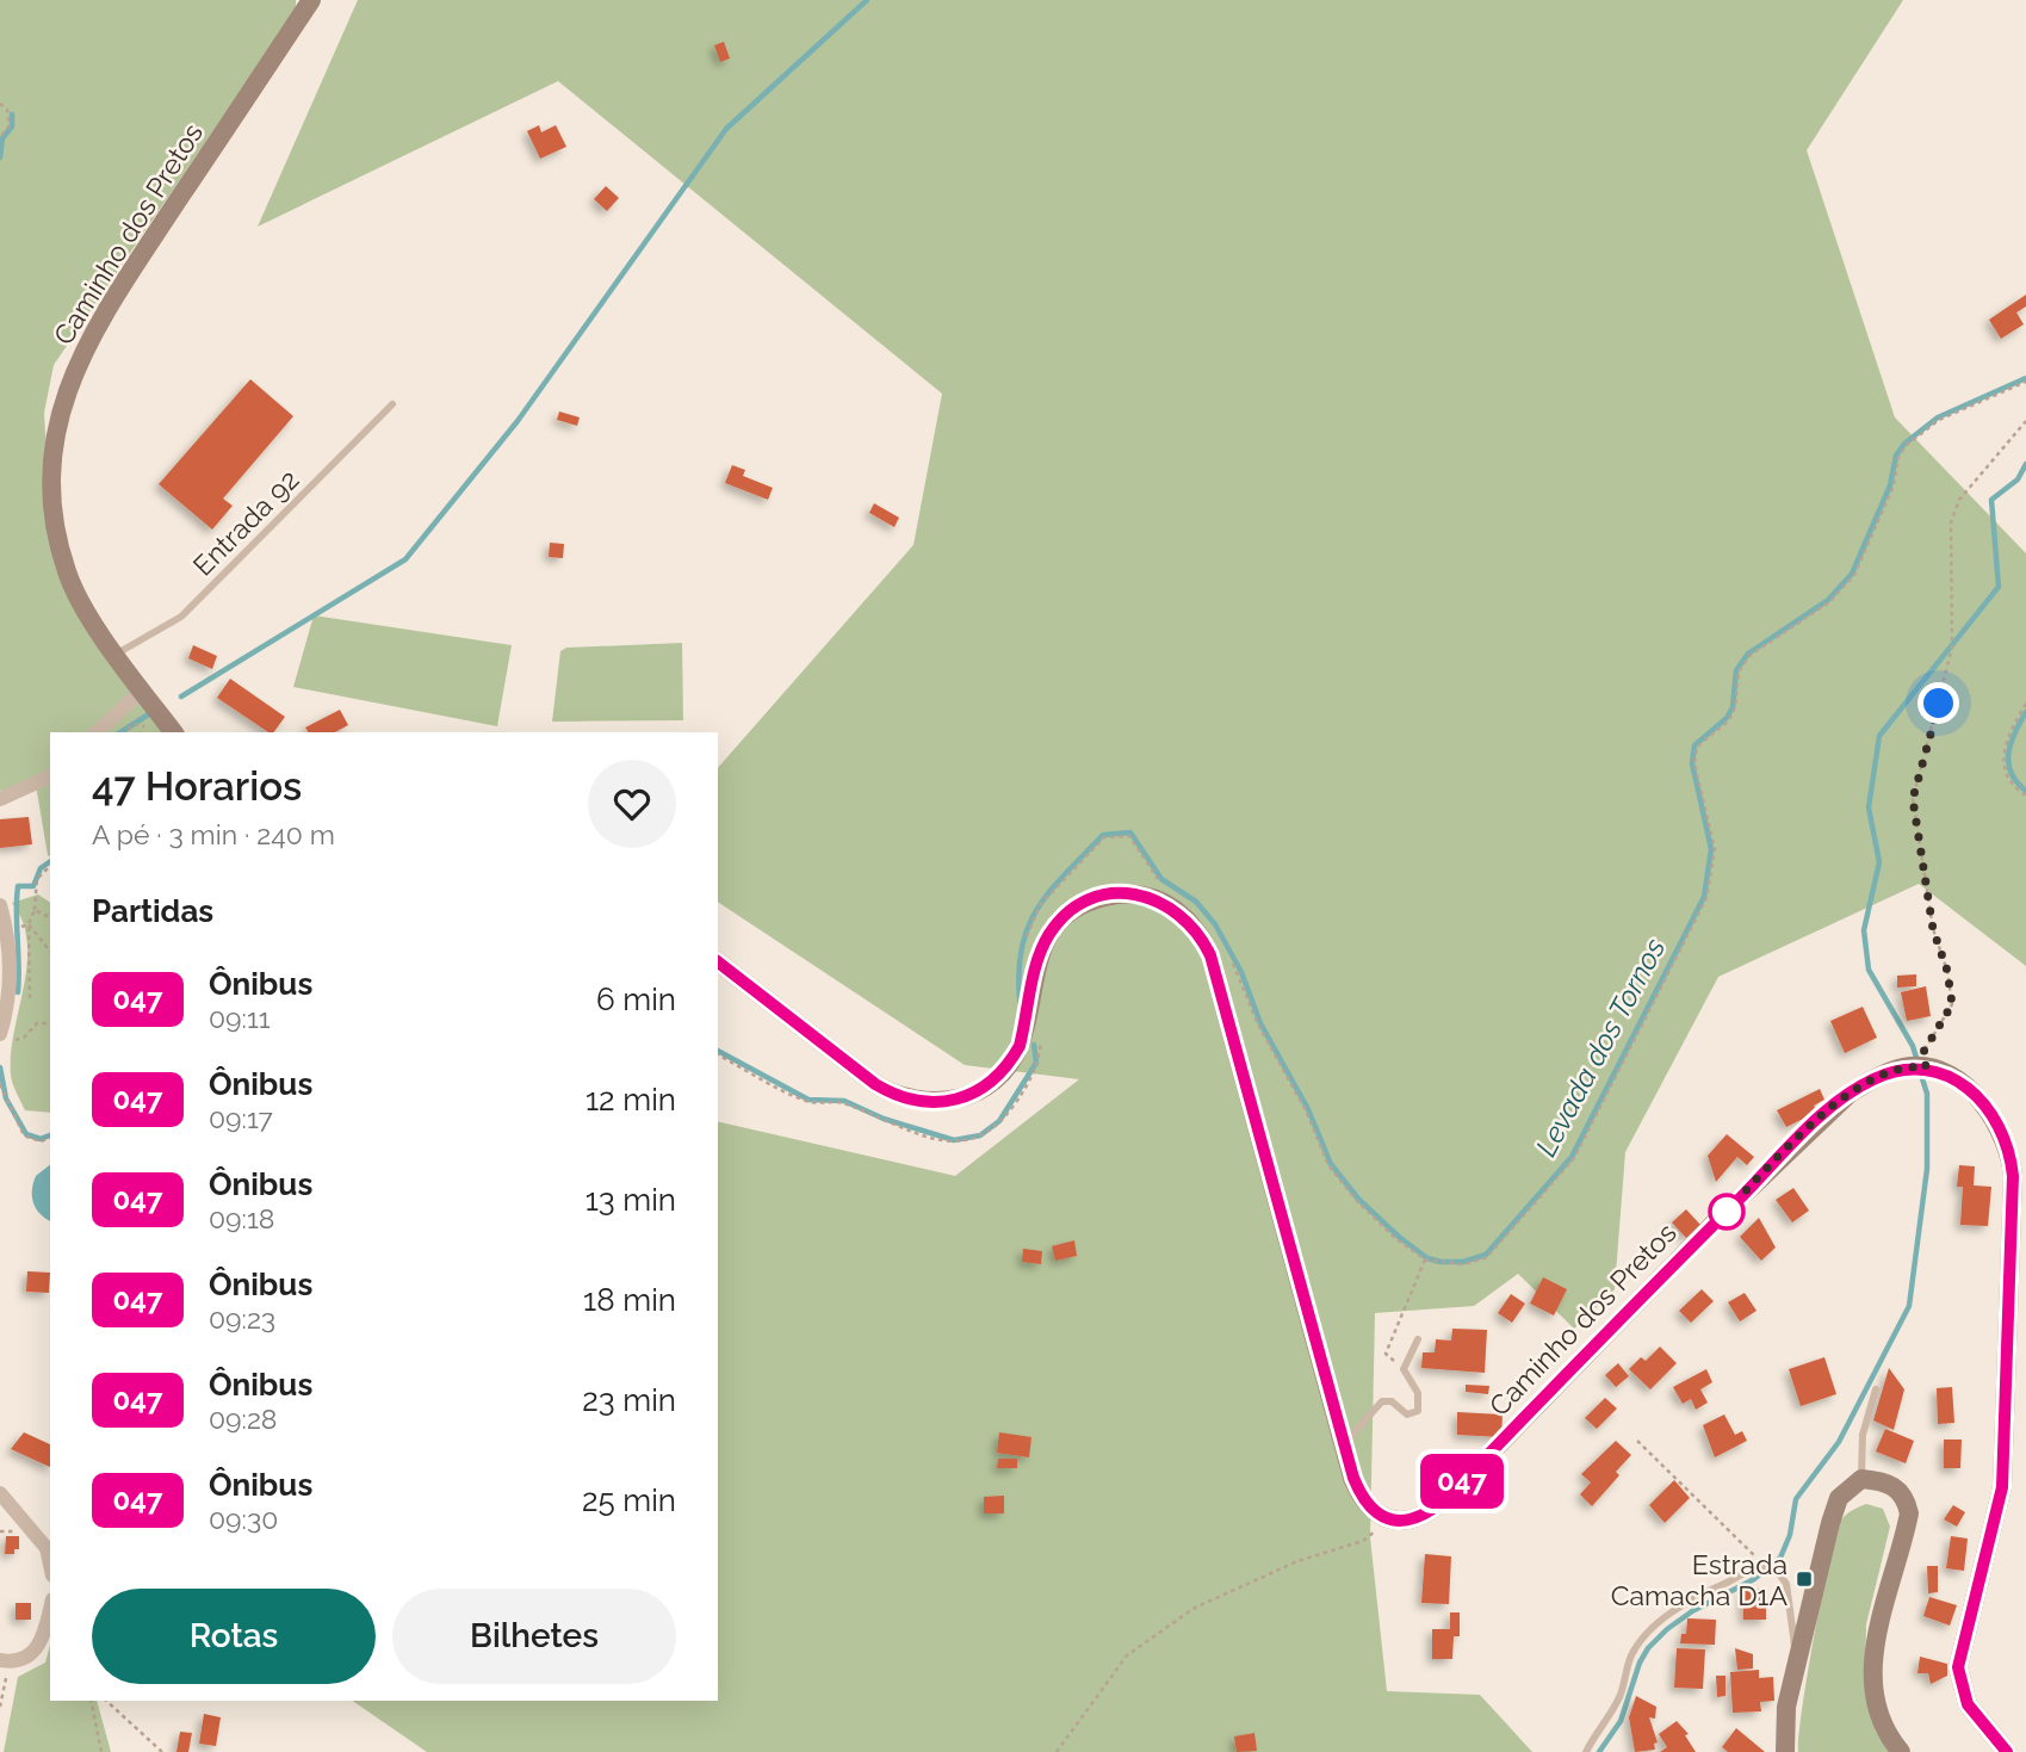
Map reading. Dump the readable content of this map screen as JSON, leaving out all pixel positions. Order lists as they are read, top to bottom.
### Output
{
  "streets": {
    "main road": ["Caminho dos Pretos"],
    "lane": ["Entrada 92"]
  },
  "crossings": [
    ["Caminho dos Pretos", "Entrada 92"]
  ],
  "water": ["Levada dos Tornos"],
  "places": {
    "transit": ["Estrada Camacha D1A"]
  },
  "lines": ["bus line 047"],
  "page": {
    "on_map": "047",
    "heading": [
      ["47 Horarios", "A pé · 3 min · 240 m"],
      "Partidas"
    ],
    "list": [
      {
        "mark": "047",
        "name": "Ônibus",
        "note": "09:11",
        "value": "6 min"
      },
      {
        "mark": "047",
        "name": "Ônibus",
        "note": "09:17",
        "value": "12 min"
      },
      {
        "mark": "047",
        "name": "Ônibus",
        "note": "09:18",
        "value": "13 min"
      },
      {
        "mark": "047",
        "name": "Ônibus",
        "note": "09:23",
        "value": "18 min"
      },
      {
        "mark": "047",
        "name": "Ônibus",
        "note": "09:28",
        "value": "23 min"
      },
      {
        "mark": "047",
        "name": "Ônibus",
        "note": "09:30",
        "value": "25 min"
      }
    ],
    "buttons": ["Rotas", "Bilhetes"]
  }
}
